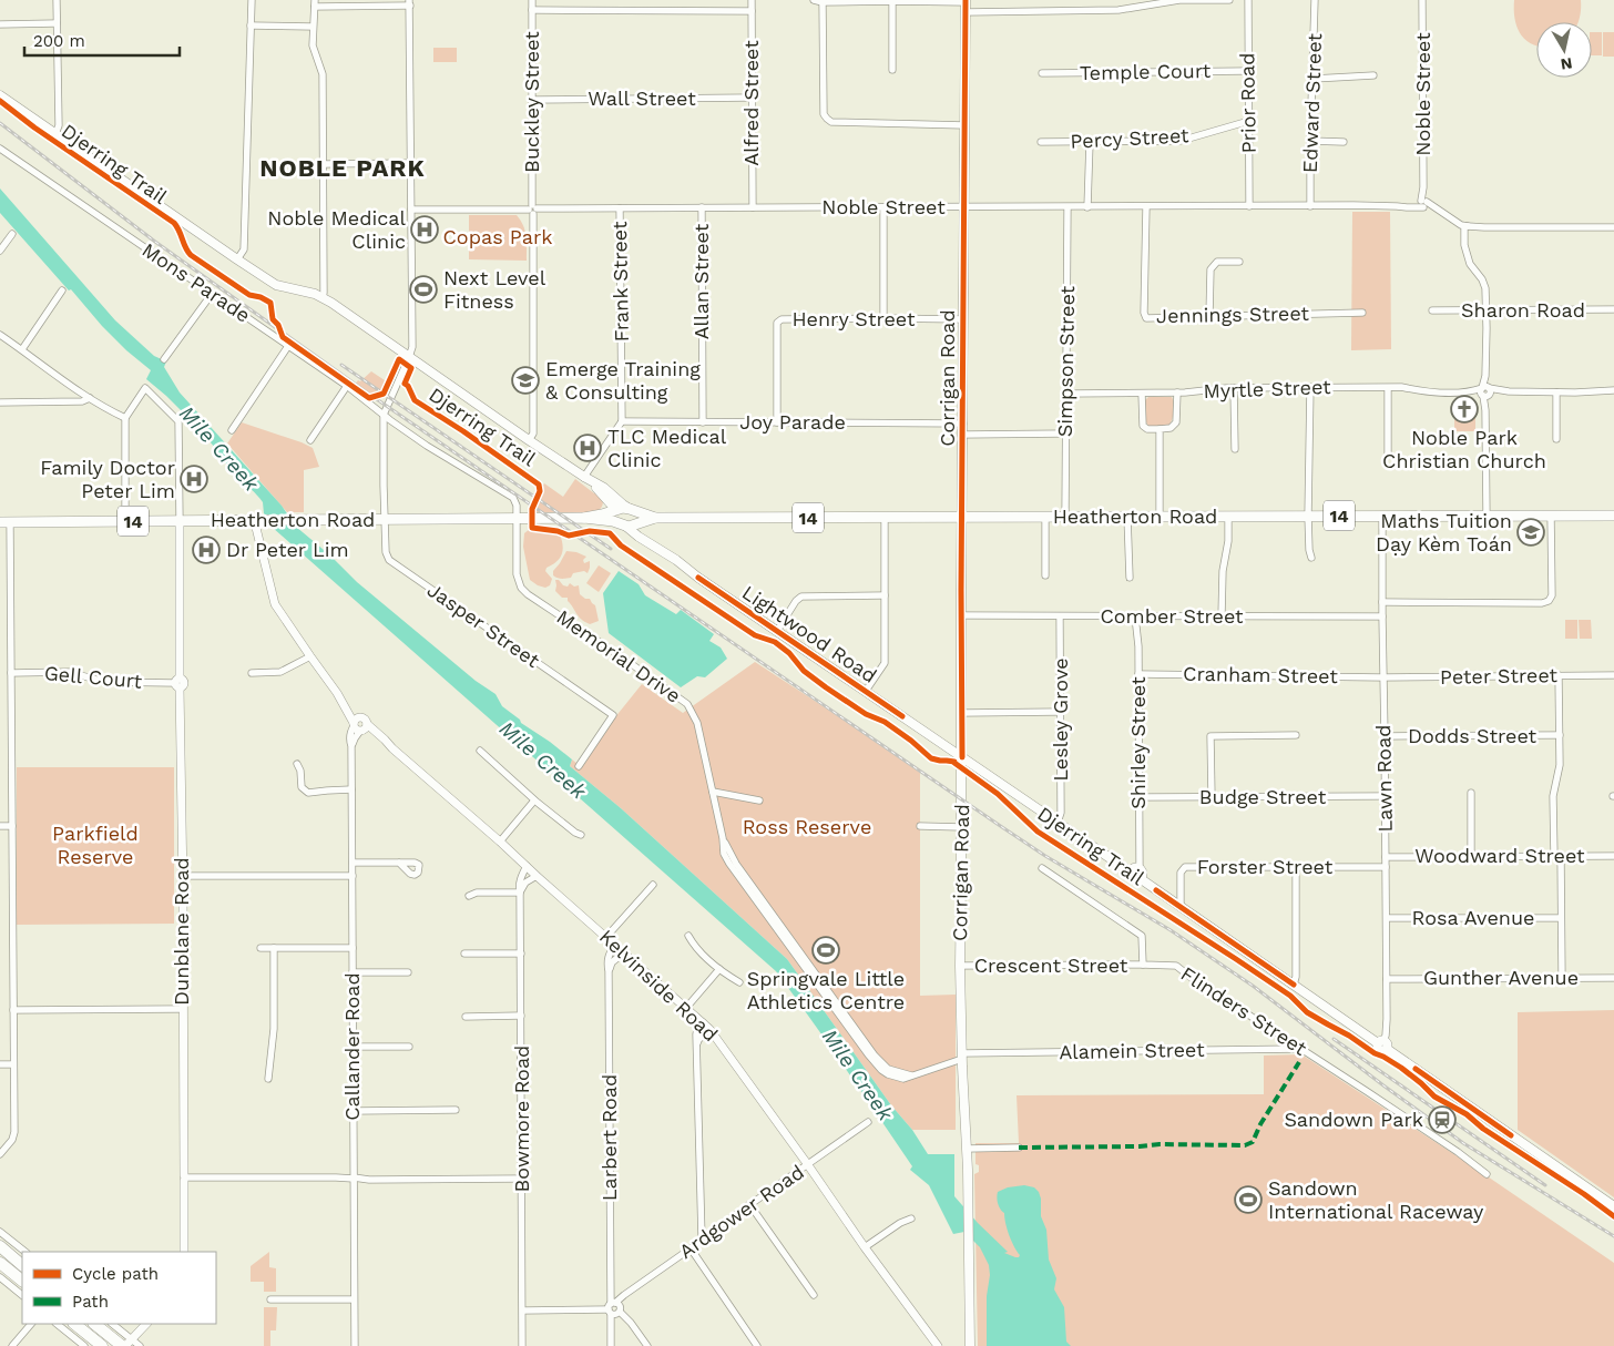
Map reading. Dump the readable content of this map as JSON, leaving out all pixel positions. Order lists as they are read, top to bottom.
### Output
{
  "streets": {
    "main road": [
      "Corrigan Road",
      "14",
      "Heatherton Road",
      "Lightwood Road"
    ],
    "street": [
      "Temple Court",
      "Noble Street",
      "Wall Street",
      "Buckley Street",
      "Alfred Street",
      "Prior Road",
      "Edward Street",
      "Percy Street",
      "Frank Street",
      "Allan Street",
      "Mons Parade",
      "Sharon Road",
      "Jennings Street",
      "Henry Street",
      "Simpson Street",
      "Myrtle Street",
      "Joy Parade",
      "Comber Street",
      "Jasper Street",
      "Memorial Drive",
      "Cranham Street",
      "Peter Street",
      "Gell Court",
      "Lesley Grove",
      "Dodds Street",
      "Shirley Street",
      "Lawn Road",
      "Budge Street",
      "Woodward Street",
      "Forster Street",
      "Rosa Avenue",
      "Dunblane Road",
      "Crescent Street",
      "Gunther Avenue",
      "Kelvinside Road",
      "Flinders Street",
      "Callander Road",
      "Alamein Street",
      "Bowmore Road",
      "Larbert Road",
      "Ardgower Road"
    ],
    "cycle path": ["Djerring Trail"]
  },
  "crossings": [
    ["Temple Court", "Prior Road"],
    ["Noble Street", "Buckley Street"],
    ["Noble Street", "Alfred Street"],
    ["Noble Street", "Prior Road"],
    ["Noble Street", "Edward Street"],
    ["Noble Street", "Frank Street"],
    ["Noble Street", "Allan Street"],
    ["Noble Street", "Jennings Street"],
    ["Noble Street", "Simpson Street"],
    ["Noble Street", "Corrigan Road"],
    ["Wall Street", "Buckley Street"],
    ["Wall Street", "Alfred Street"],
    ["Prior Road", "Percy Street"],
    ["Frank Street", "Joy Parade"],
    ["Allan Street", "Joy Parade"],
    ["Mons Parade", "Heatherton Road"],
    ["Mons Parade", "Memorial Drive"],
    ["Henry Street", "Corrigan Road"],
    ["Henry Street", "Joy Parade"],
    ["Simpson Street", "Myrtle Street"],
    ["Simpson Street", "Heatherton Road"],
    ["Corrigan Road", "Joy Parade"],
    ["Corrigan Road", "Heatherton Road"],
    ["Corrigan Road", "Comber Street"],
    ["Corrigan Road", "Lightwood Road"],
    ["Corrigan Road", "Memorial Drive"],
    ["Corrigan Road", "Crescent Street"],
    ["Corrigan Road", "Alamein Street"],
    ["14", "Heatherton Road"],
    ["14", "Lightwood Road"],
    ["Heatherton Road", "Jasper Street"],
    ["Heatherton Road", "Lightwood Road"],
    ["Heatherton Road", "Memorial Drive"],
    ["Heatherton Road", "Lawn Road"],
    ["Heatherton Road", "Dunblane Road"],
    ["Heatherton Road", "Kelvinside Road"],
    ["Comber Street", "Lesley Grove"],
    ["Comber Street", "Shirley Street"],
    ["Comber Street", "Lawn Road"],
    ["Lightwood Road", "Lesley Grove"],
    ["Lightwood Road", "Shirley Street"],
    ["Memorial Drive", "Alamein Street"],
    ["Cranham Street", "Peter Street"],
    ["Cranham Street", "Shirley Street"],
    ["Cranham Street", "Lawn Road"],
    ["Peter Street", "Lawn Road"],
    ["Gell Court", "Dunblane Road"],
    ["Dodds Street", "Lawn Road"],
    ["Shirley Street", "Budge Street"],
    ["Lawn Road", "Budge Street"],
    ["Lawn Road", "Woodward Street"],
    ["Lawn Road", "Forster Street"],
    ["Lawn Road", "Rosa Avenue"],
    ["Lawn Road", "Gunther Avenue"],
    ["Crescent Street", "Flinders Street"],
    ["Kelvinside Road", "Callander Road"],
    ["Kelvinside Road", "Bowmore Road"],
    ["Kelvinside Road", "Larbert Road"],
    ["Kelvinside Road", "Ardgower Road"],
    ["Flinders Street", "Alamein Street"],
    ["Larbert Road", "Ardgower Road"]
  ],
  "districts": ["NOBLE PARK"],
  "water": ["Mile Creek"],
  "parks": ["Copas Park", "Ross Reserve", "Parkfield Reserve"],
  "places": {
    "hospital": [
      "Noble Medical Clinic",
      "TLC Medical Clinic",
      "Family Doctor Peter Lim",
      "Dr Peter Lim"
    ],
    "sports": ["Next Level Fitness", "Springvale Little Athletics Centre", "Sandown International Raceway"],
    "school or university": ["Emerge Training & Consulting", "Maths Tuition Dạy Kèm Toán"],
    "church": ["Noble Park Christian Church"],
    "station": ["Sandown Park"]
  },
  "legend": ["Cycle path", "Path"],
  "scale_bar": "200 m",
  "north": "bottom"
}
